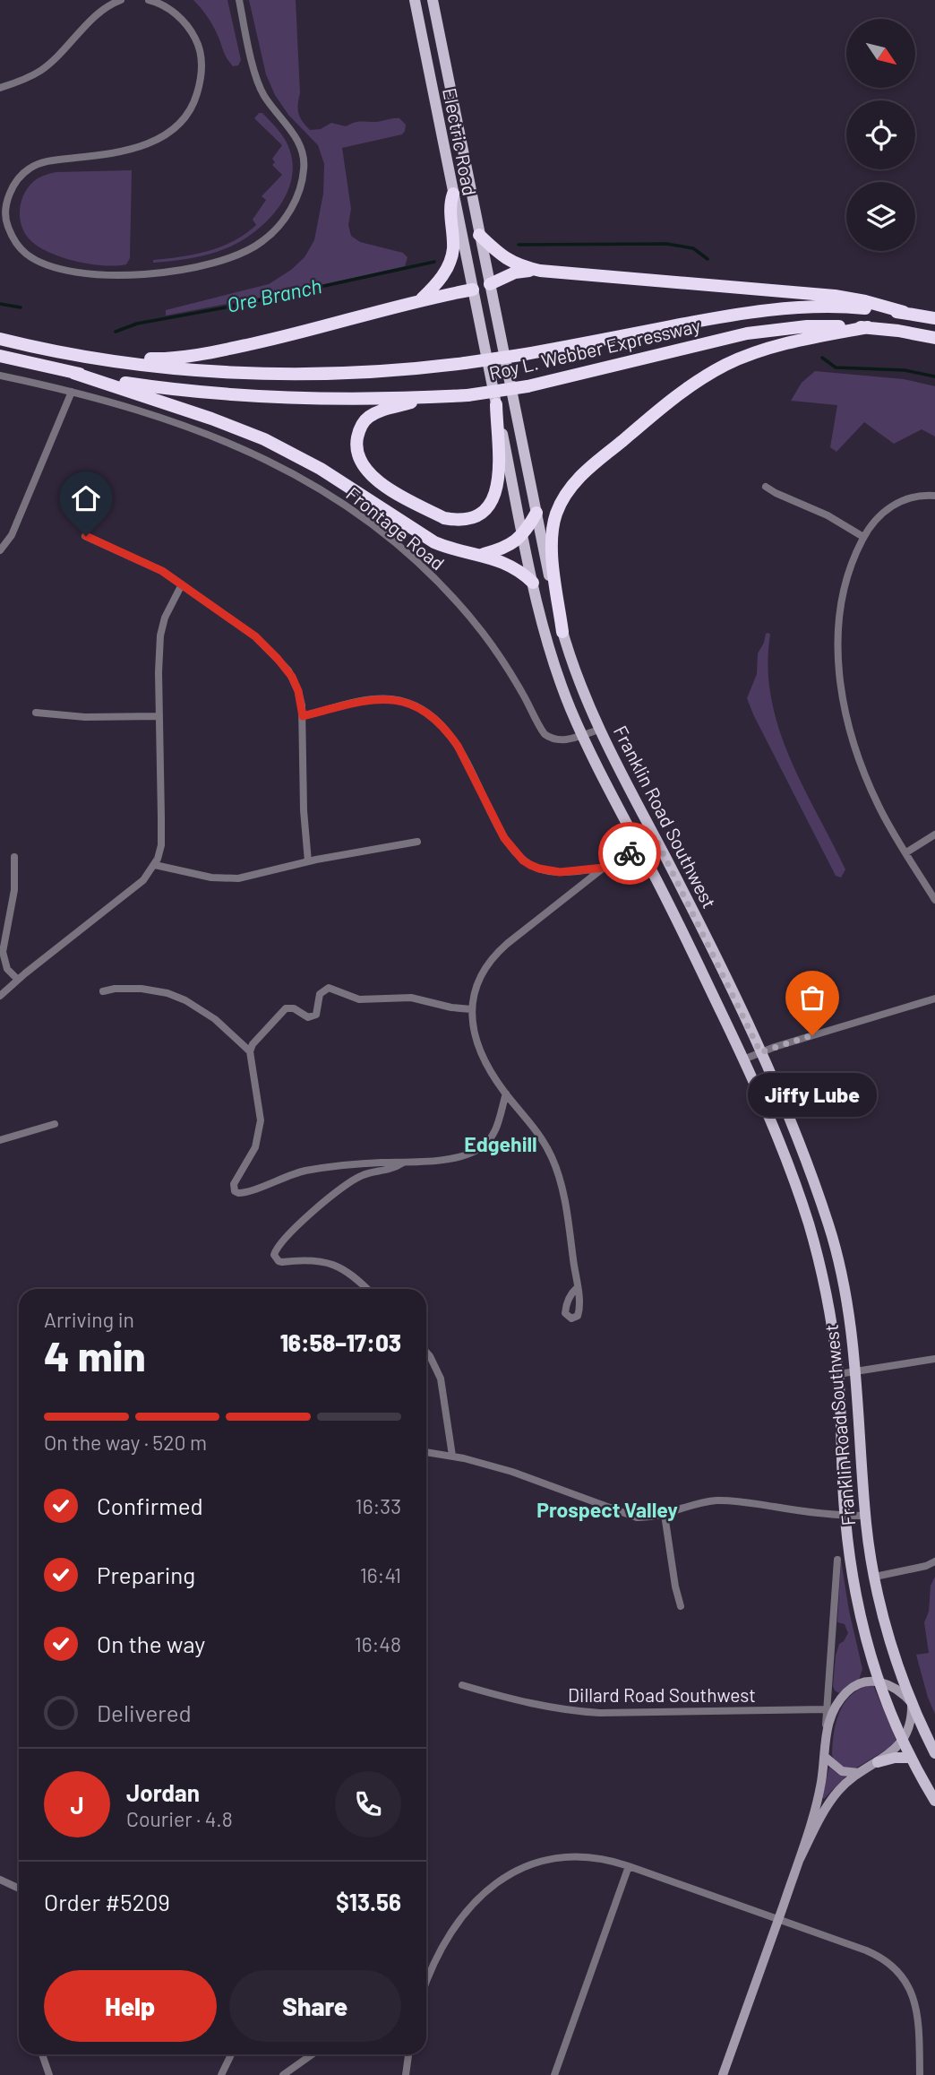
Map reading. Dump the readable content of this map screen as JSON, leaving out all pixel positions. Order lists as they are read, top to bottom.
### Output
{
  "streets": {
    "highway": ["Roy L. Webber Expressway"],
    "main road": ["Electric Road", "Franklin Road Southwest"],
    "street": ["Frontage Road", "Dillard Road Southwest"]
  },
  "crossings": [
    ["Electric Road", "Franklin Road Southwest"],
    ["Frontage Road", "Franklin Road Southwest"]
  ],
  "districts": ["Edgehill", "Prospect Valley"],
  "water": ["Ore Branch"],
  "places": ["Jiffy Lube"],
  "north": "bottom right",
  "page": {
    "bubble": "Jiffy Lube",
    "heading": ["4 min", "Arriving in", "16:58–17:03"],
    "panel": [
      "Jordan",
      "Courier · 4.8",
      "Order #5209",
      "$13.56"
    ],
    "bar": "On the way · 520 m",
    "list": [
      ["Confirmed", "16:33"],
      ["Preparing", "16:41"],
      ["On the way", "16:48"],
      "Delivered"
    ],
    "round": "J",
    "buttons": ["Help", "Share"]
  }
}
